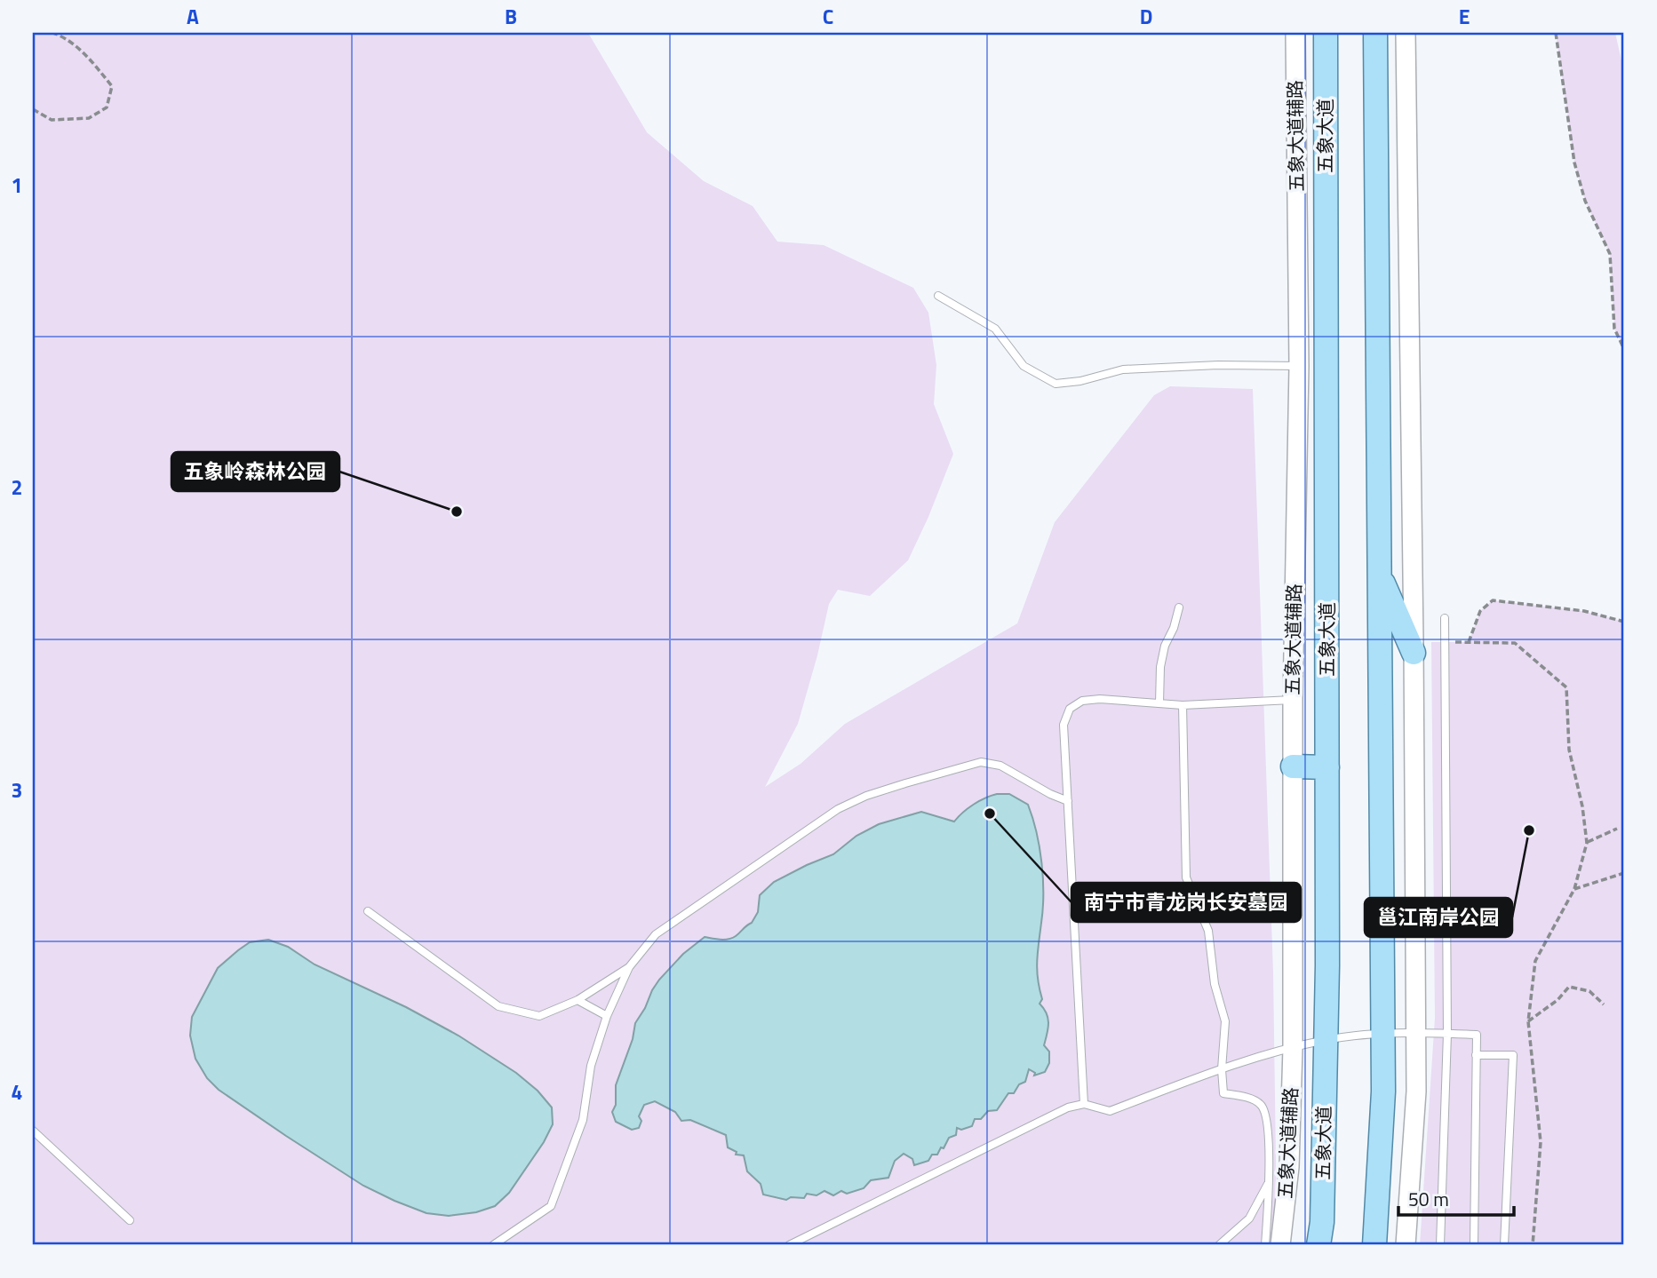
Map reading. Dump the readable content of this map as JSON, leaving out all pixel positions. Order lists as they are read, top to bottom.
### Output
{
  "streets": {
    "main road": ["五象大道"],
    "street": ["五象大道辅路"]
  },
  "places": ["五象岭森林公园", "南宁市青龙岗长安墓园", "邕江南岸公园"],
  "scale_bar": "50 m",
  "grid": {
    "columns": [
      "A",
      "B",
      "C",
      "D",
      "E"
    ],
    "rows": [
      "1",
      "2",
      "3",
      "4"
    ]
  }
}
